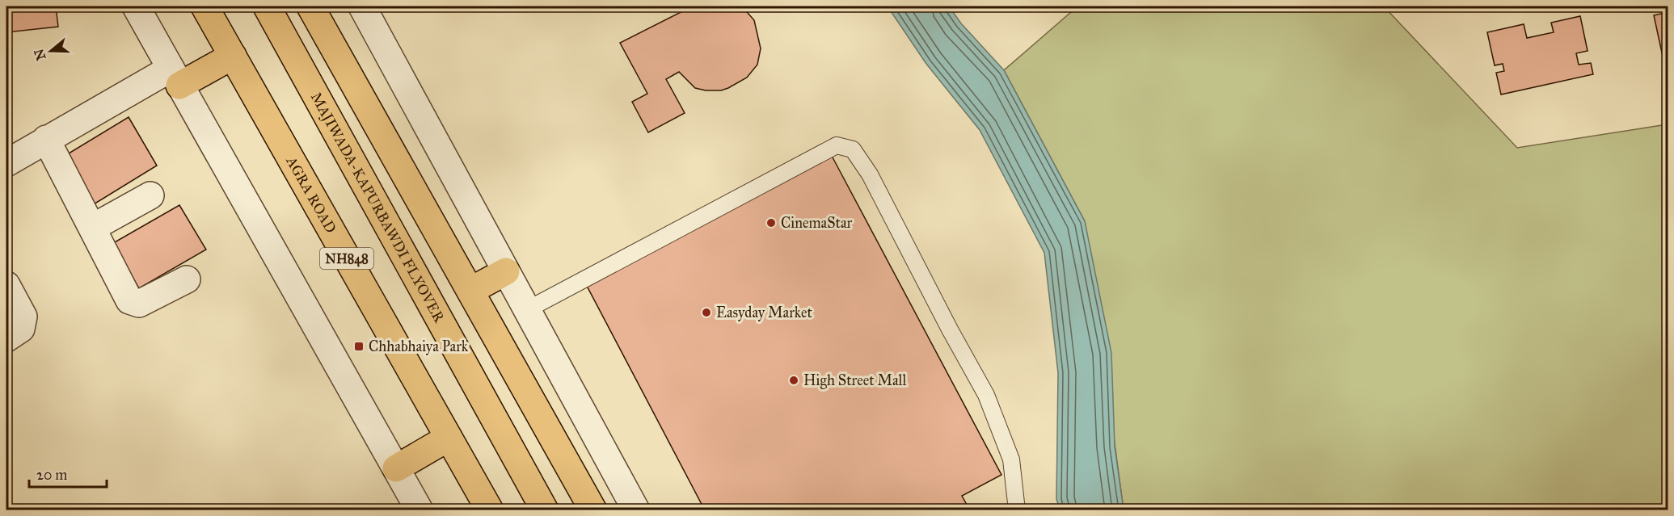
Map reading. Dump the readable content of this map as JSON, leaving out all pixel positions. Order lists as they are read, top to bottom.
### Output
{
  "streets": {
    "highway": ["AGRA ROAD", "MAJIWADA-KAPURBAWDI FLYOVER", "NH848"]
  },
  "places": {
    "other": ["CinemaStar", "Easyday Market", "High Street Mall"],
    "transit": ["Chhabhaiya Park"]
  },
  "scale_bar": "20 m",
  "north": "left"
}
